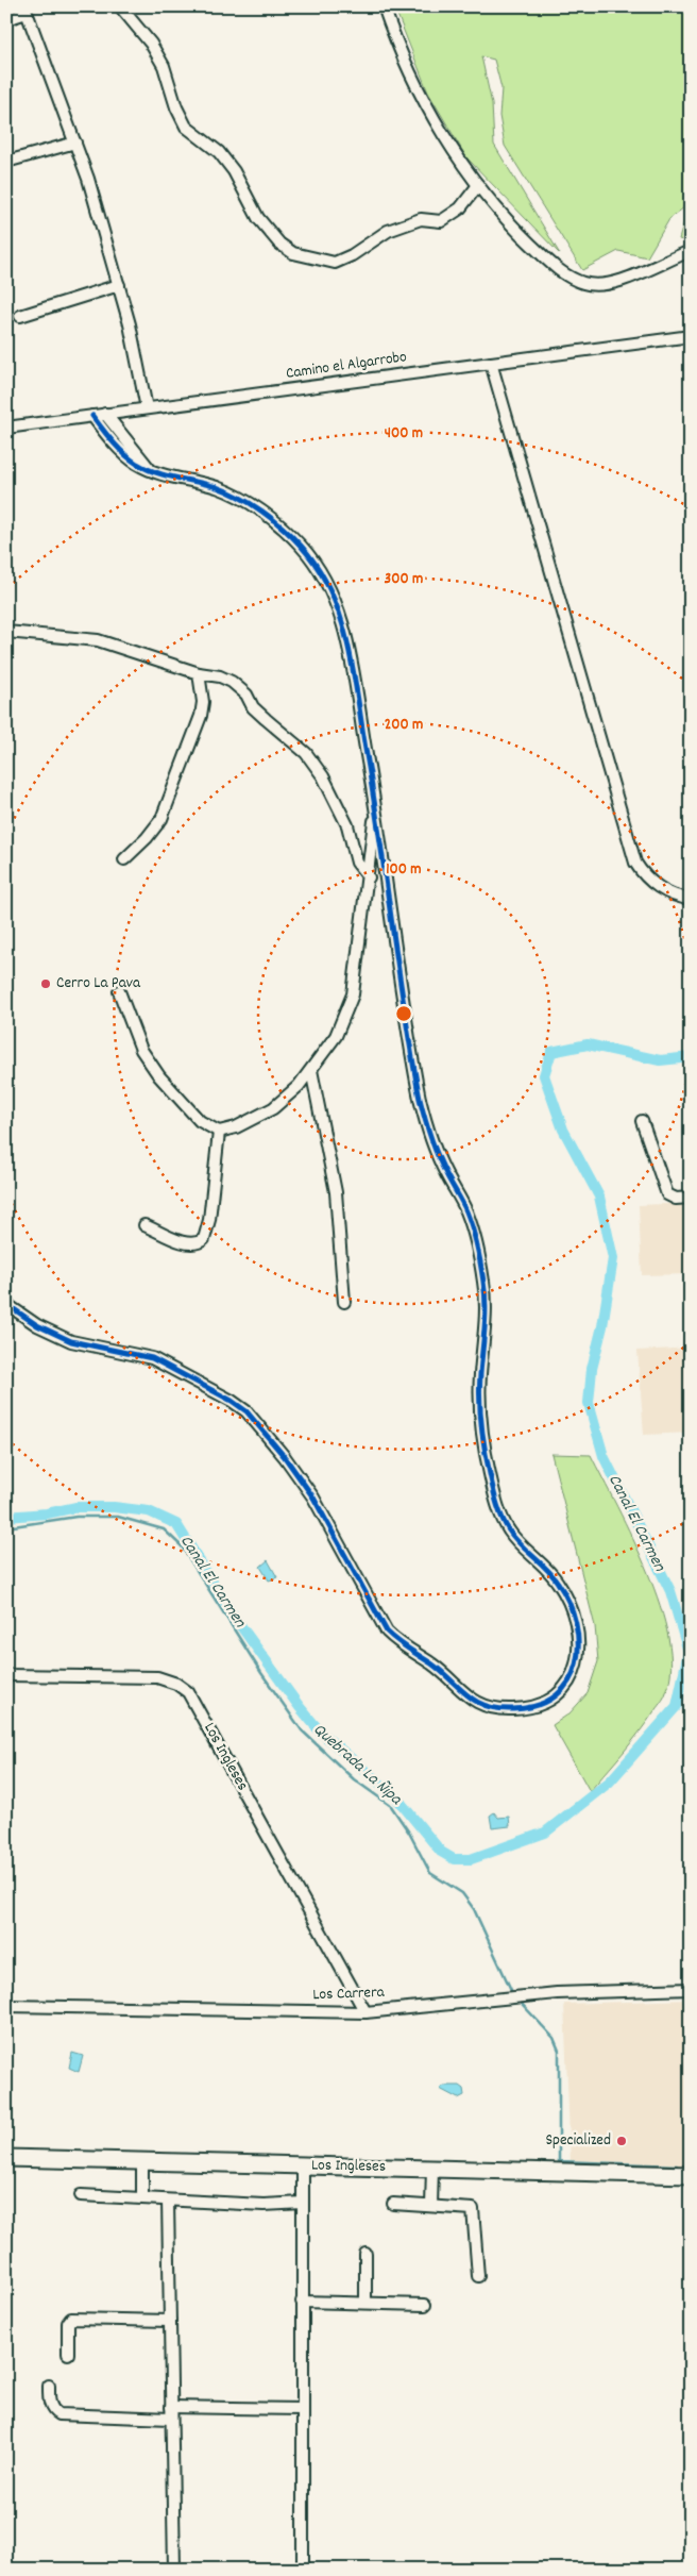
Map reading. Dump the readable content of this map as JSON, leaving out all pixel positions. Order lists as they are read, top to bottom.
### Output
{
  "streets": {
    "street": ["Camino el Algarrobo", "Los Ingleses", "Los Carrera"]
  },
  "crossings": [
    ["Los Ingleses", "Los Carrera"]
  ],
  "water": ["Canal El Carmen", "Quebrada La Ñipa"],
  "places": ["Cerro La Pava", "Specialized"],
  "rings": [
    "400 m",
    "300 m",
    "200 m",
    "100 m"
  ]
}
